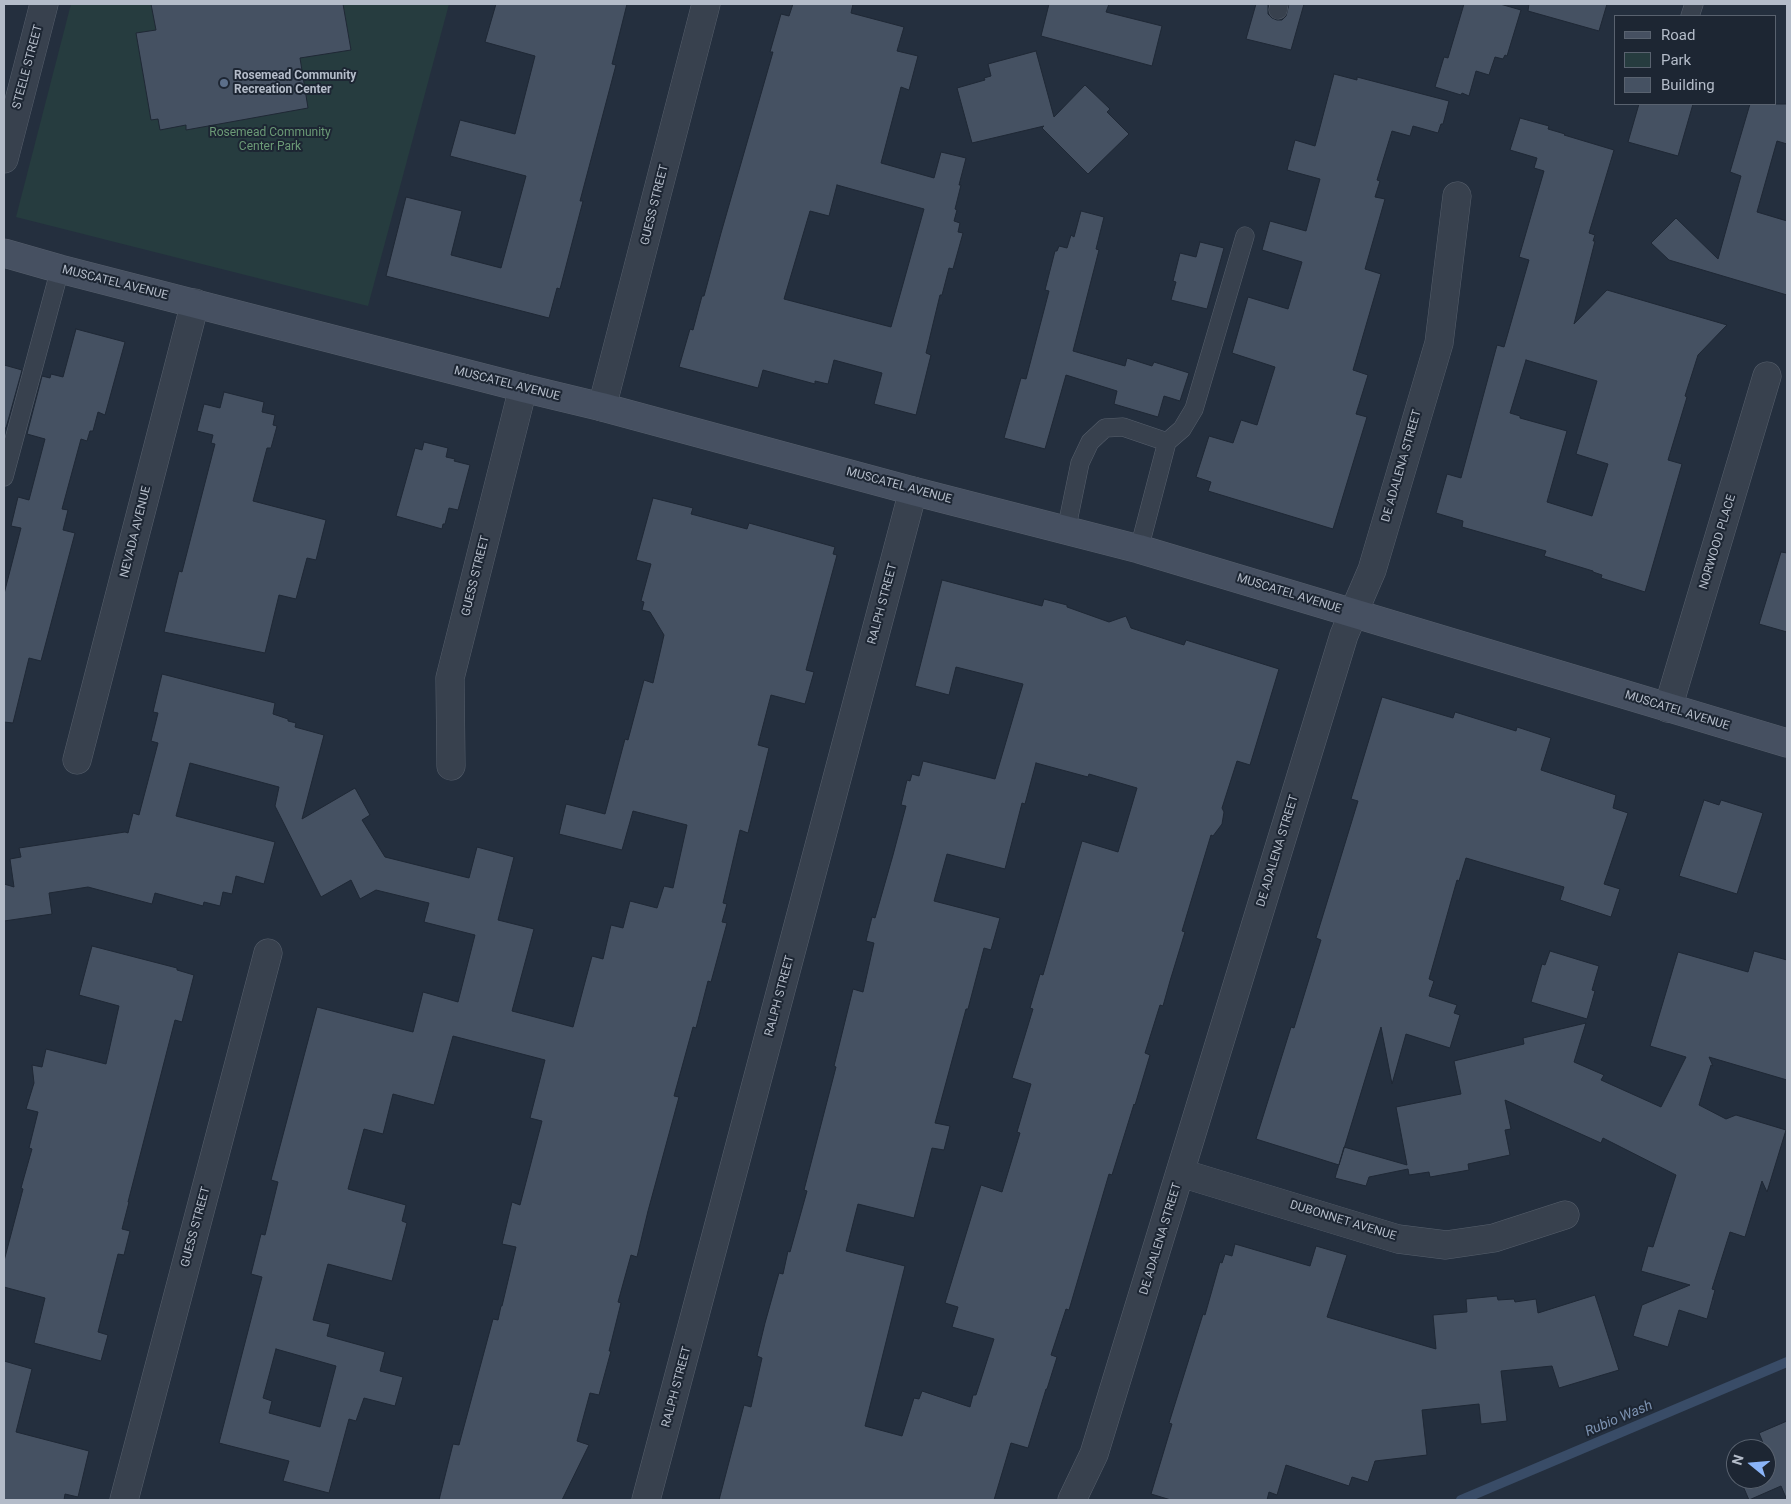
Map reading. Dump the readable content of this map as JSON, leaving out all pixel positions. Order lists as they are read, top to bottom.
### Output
{
  "streets": {
    "street": [
      "STEELE STREET",
      "GUESS STREET",
      "MUSCATEL AVENUE",
      "DE ADALENA STREET",
      "NEVADA AVENUE",
      "NORWOOD PLACE",
      "RALPH STREET",
      "DUBONNET AVENUE"
    ]
  },
  "crossings": [
    ["GUESS STREET", "MUSCATEL AVENUE"],
    ["MUSCATEL AVENUE", "DE ADALENA STREET"],
    ["MUSCATEL AVENUE", "NEVADA AVENUE"],
    ["MUSCATEL AVENUE", "NORWOOD PLACE"],
    ["MUSCATEL AVENUE", "RALPH STREET"],
    ["DE ADALENA STREET", "DUBONNET AVENUE"]
  ],
  "water": ["Rubio Wash"],
  "parks": ["Rosemead Community Center Park"],
  "places": ["Rosemead Community Recreation Center"],
  "legend": ["Road", "Park", "Building"],
  "north": "left"
}
